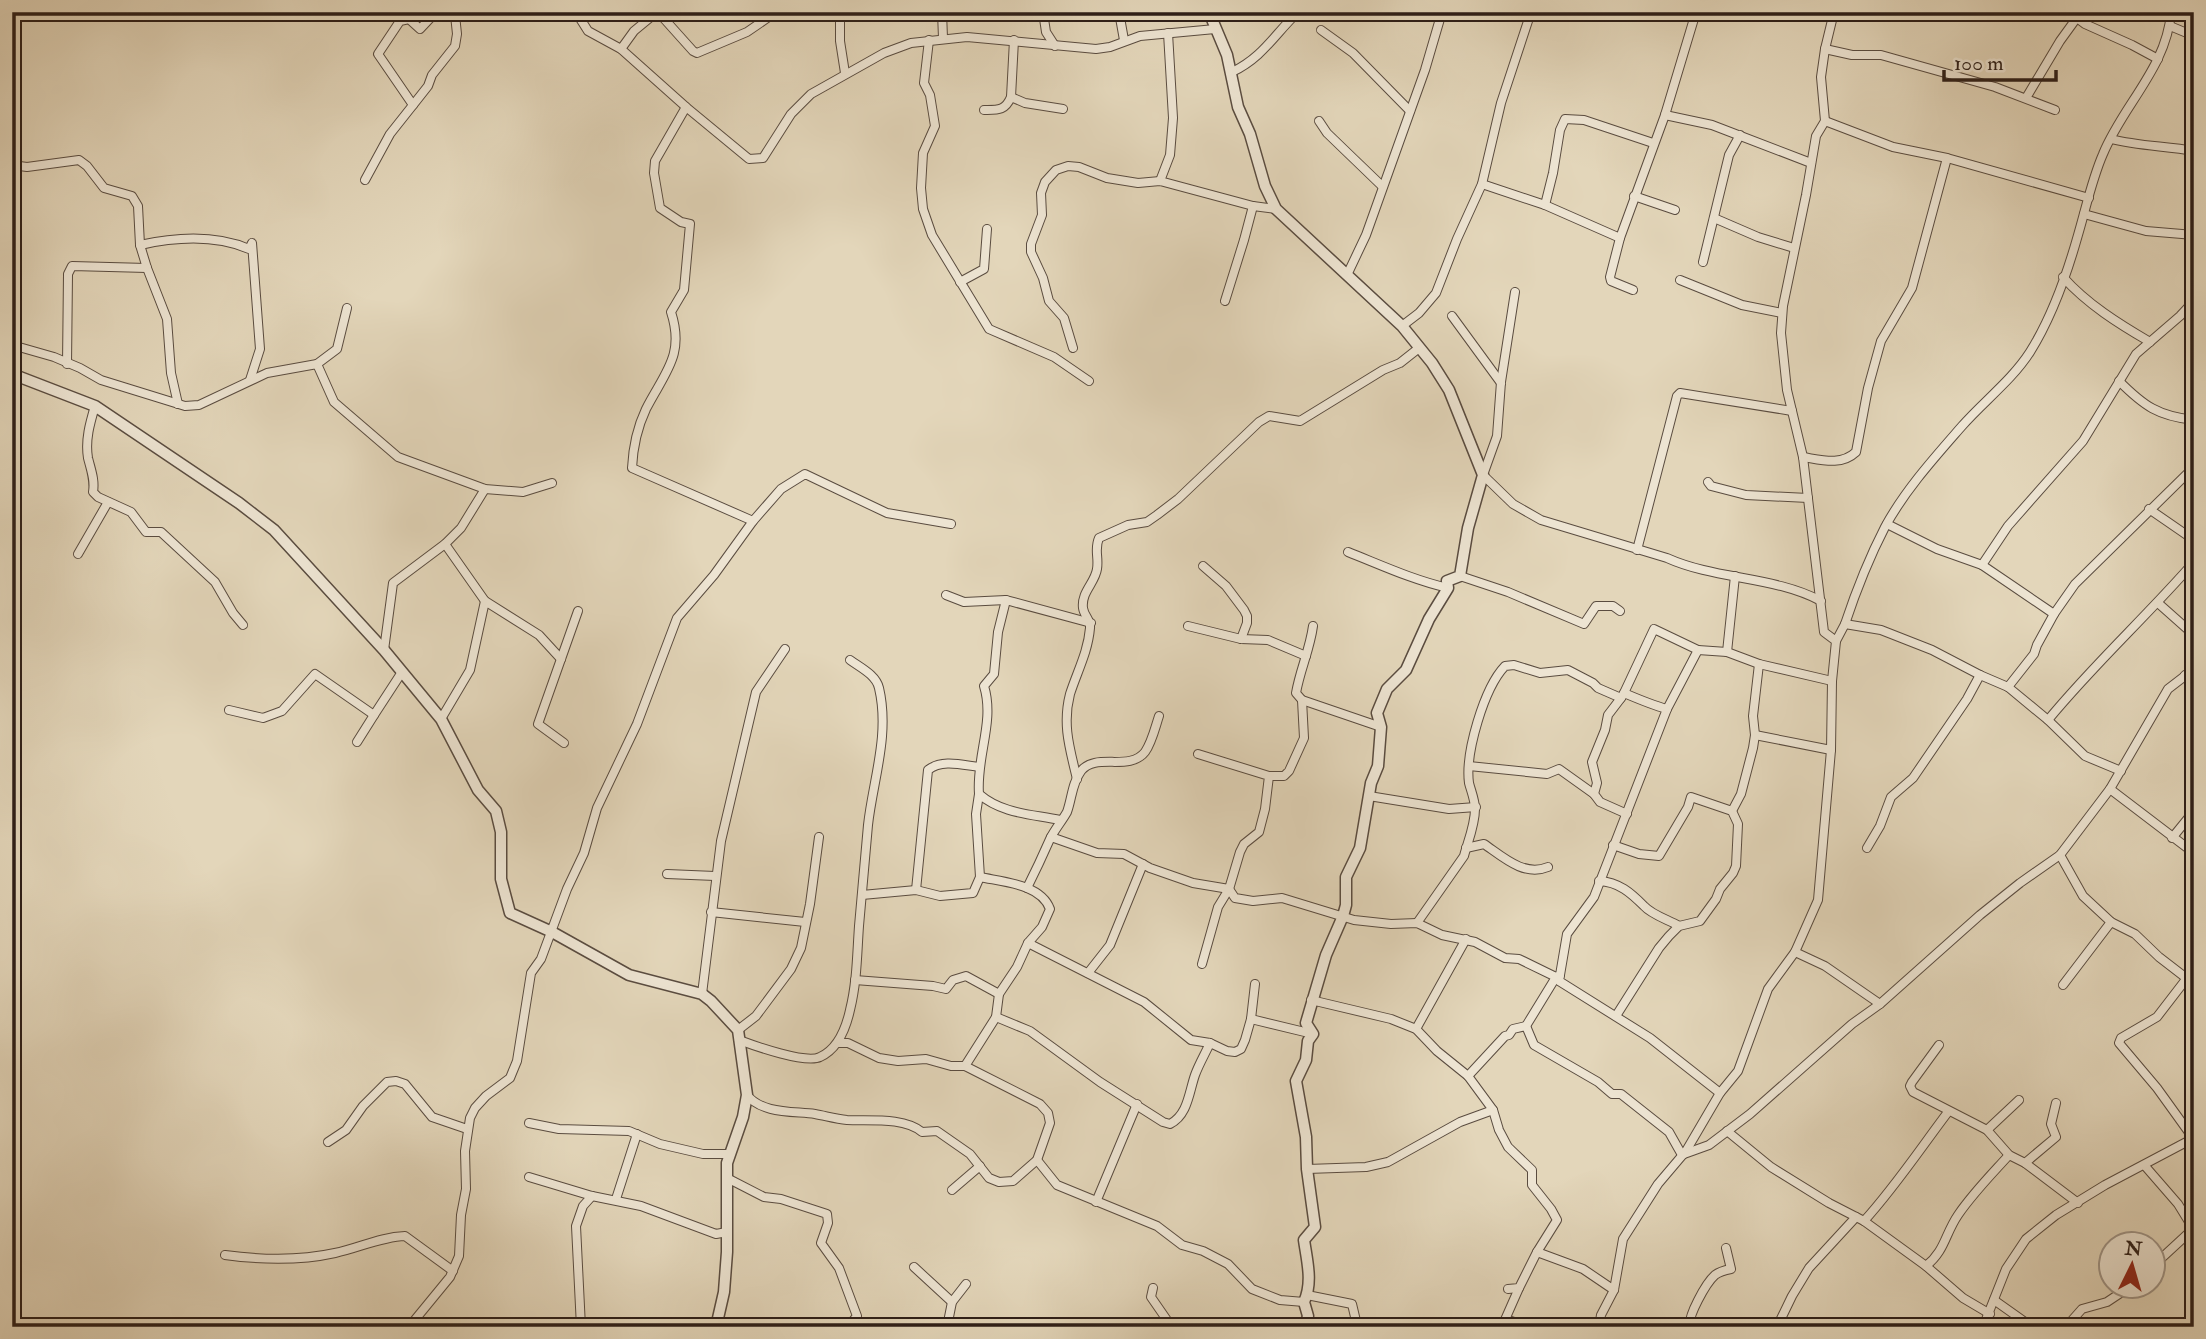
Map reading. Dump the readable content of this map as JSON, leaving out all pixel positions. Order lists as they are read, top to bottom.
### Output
{
  "scale_bar": "100 m",
  "north": "top"
}
